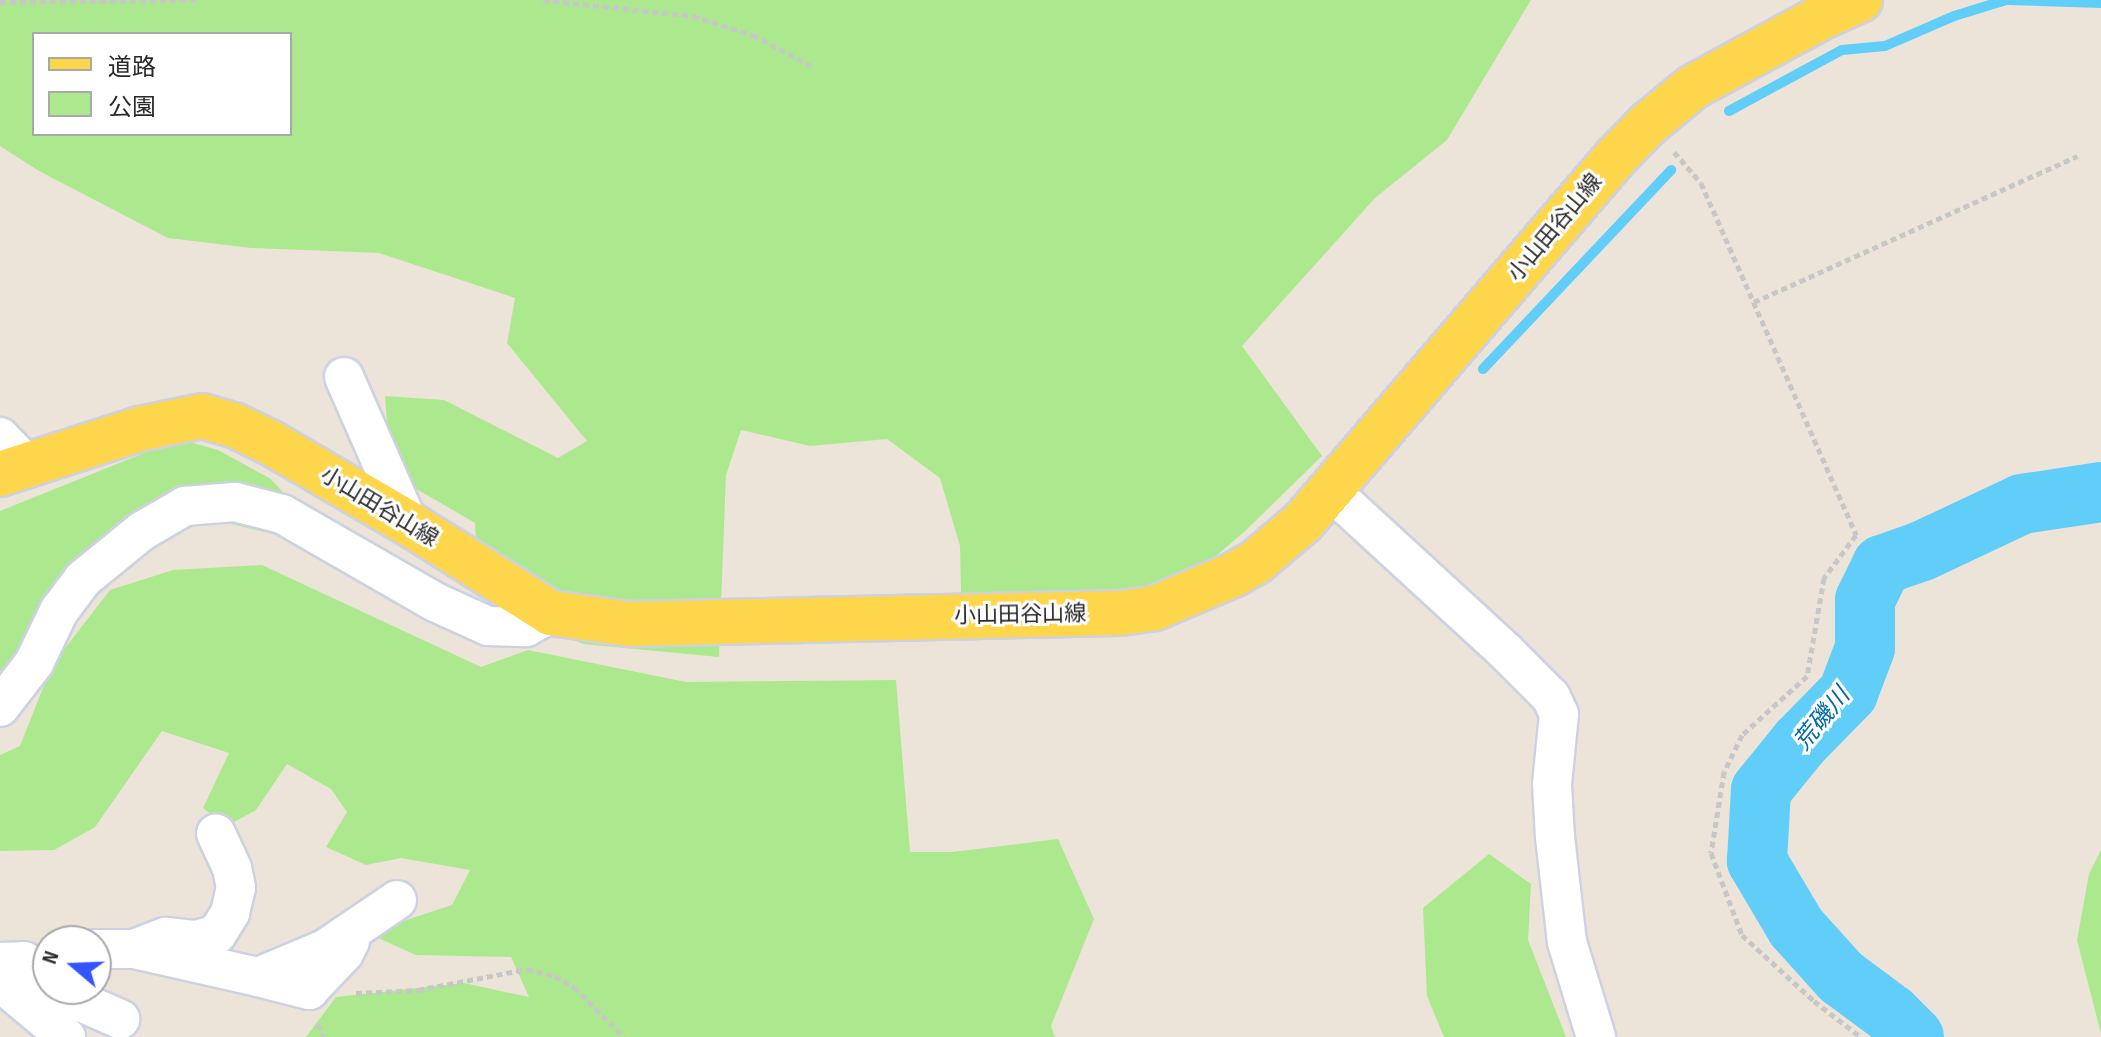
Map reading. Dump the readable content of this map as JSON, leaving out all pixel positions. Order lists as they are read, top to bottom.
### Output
{
  "streets": {
    "main road": ["小山田谷山線"]
  },
  "water": ["荒磯川"],
  "legend": ["道路", "公園"],
  "north": "left"
}
